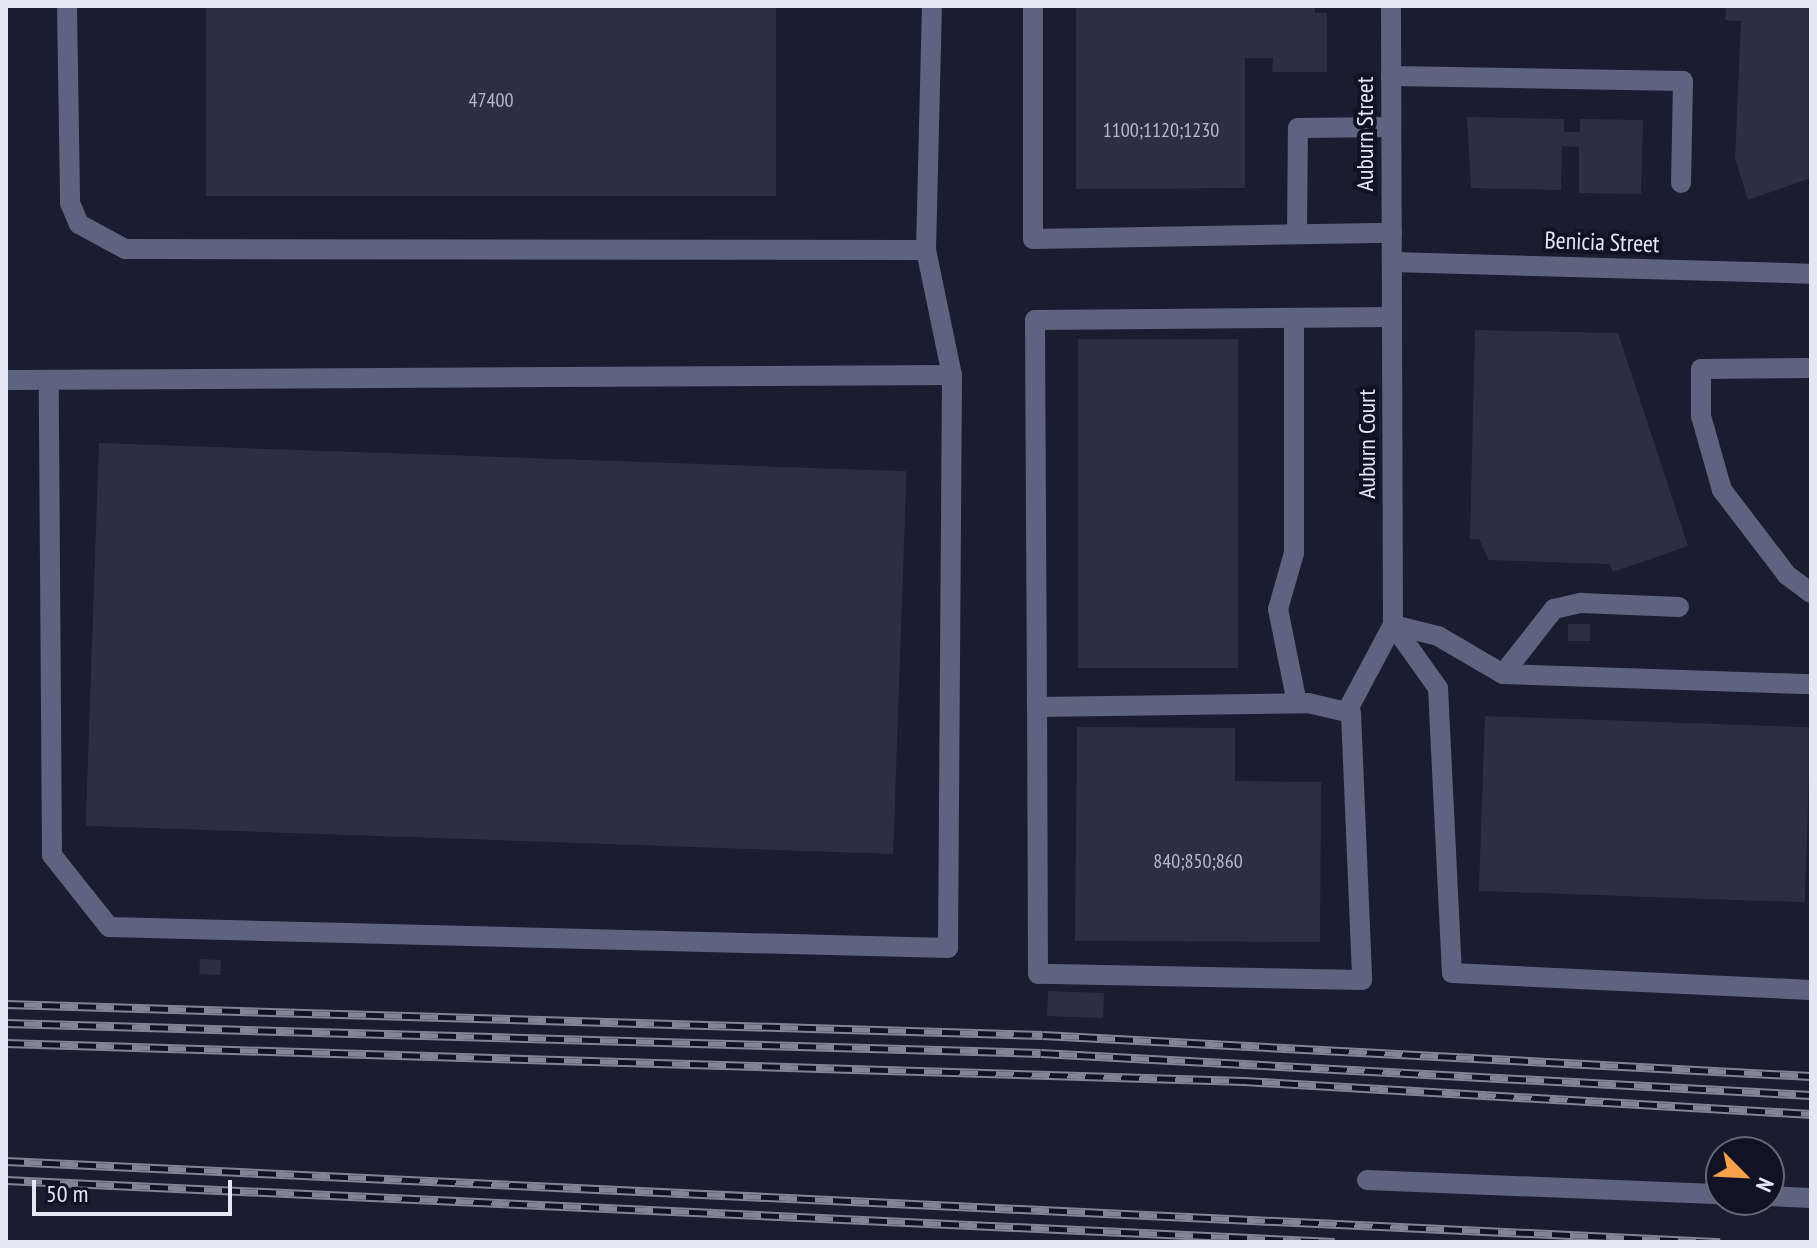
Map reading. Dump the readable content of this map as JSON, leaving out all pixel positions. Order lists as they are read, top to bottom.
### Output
{
  "streets": {
    "street": ["Auburn Street", "Benicia Street", "Auburn Court"]
  },
  "crossings": [
    ["Auburn Street", "Benicia Street"],
    ["Auburn Street", "Auburn Court"],
    ["Benicia Street", "Auburn Court"]
  ],
  "house_numbers": ["47400", "1100;1120;1230", "840;850;860"],
  "scale_bar": "50 m",
  "north": "bottom right"
}
